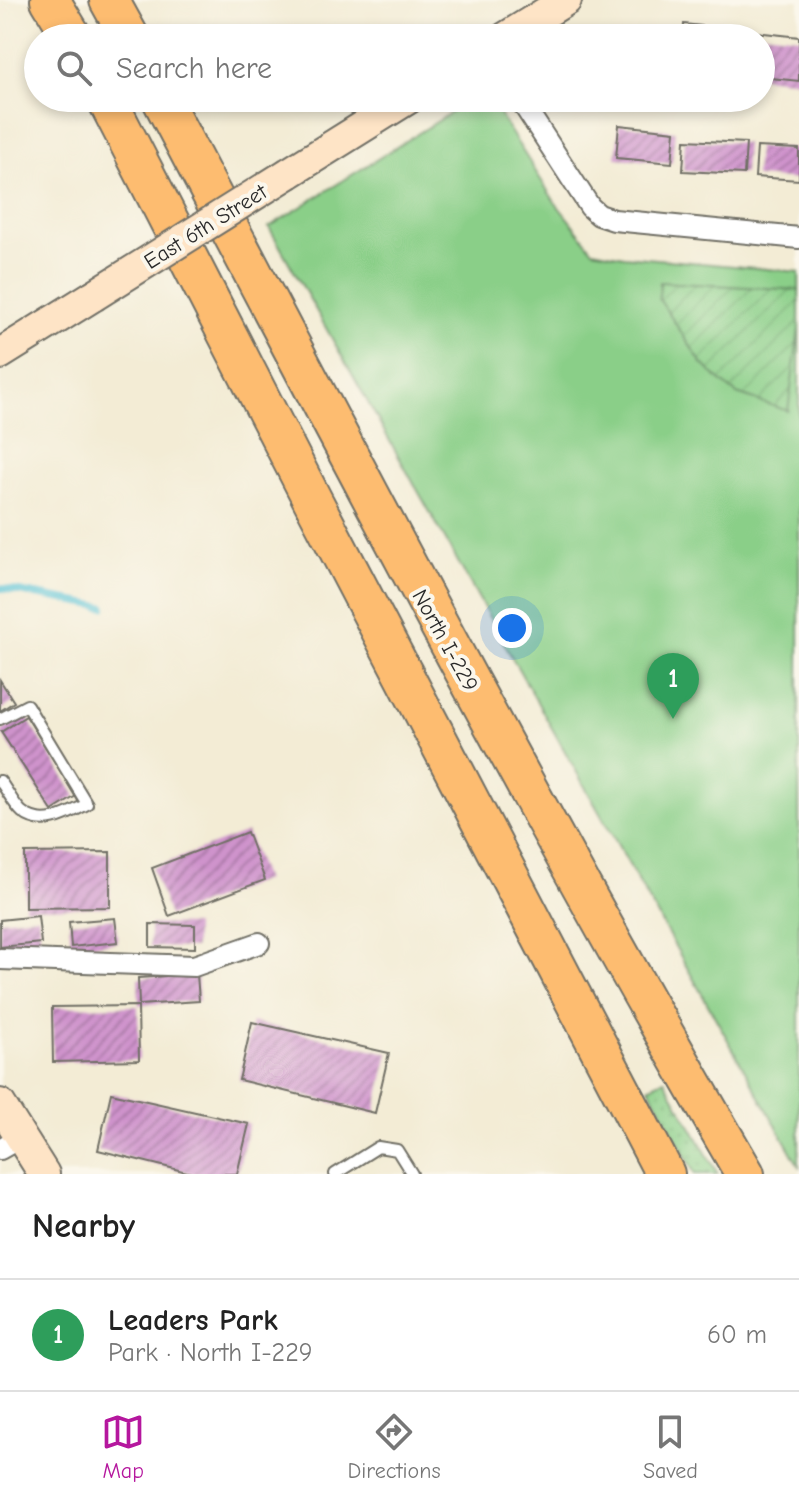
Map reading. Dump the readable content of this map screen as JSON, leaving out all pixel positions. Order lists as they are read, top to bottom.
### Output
{
  "streets": {
    "highway": ["North I-229"],
    "main road": ["East 6th Street"]
  },
  "page": {
    "search": "Search here",
    "pins": "1",
    "heading": "Nearby",
    "list": [
      {
        "mark": "1",
        "name": "Leaders Park",
        "note": "Park · North I-229",
        "value": "60 m"
      }
    ],
    "nav": ["Map", "Directions", "Saved"]
  }
}
